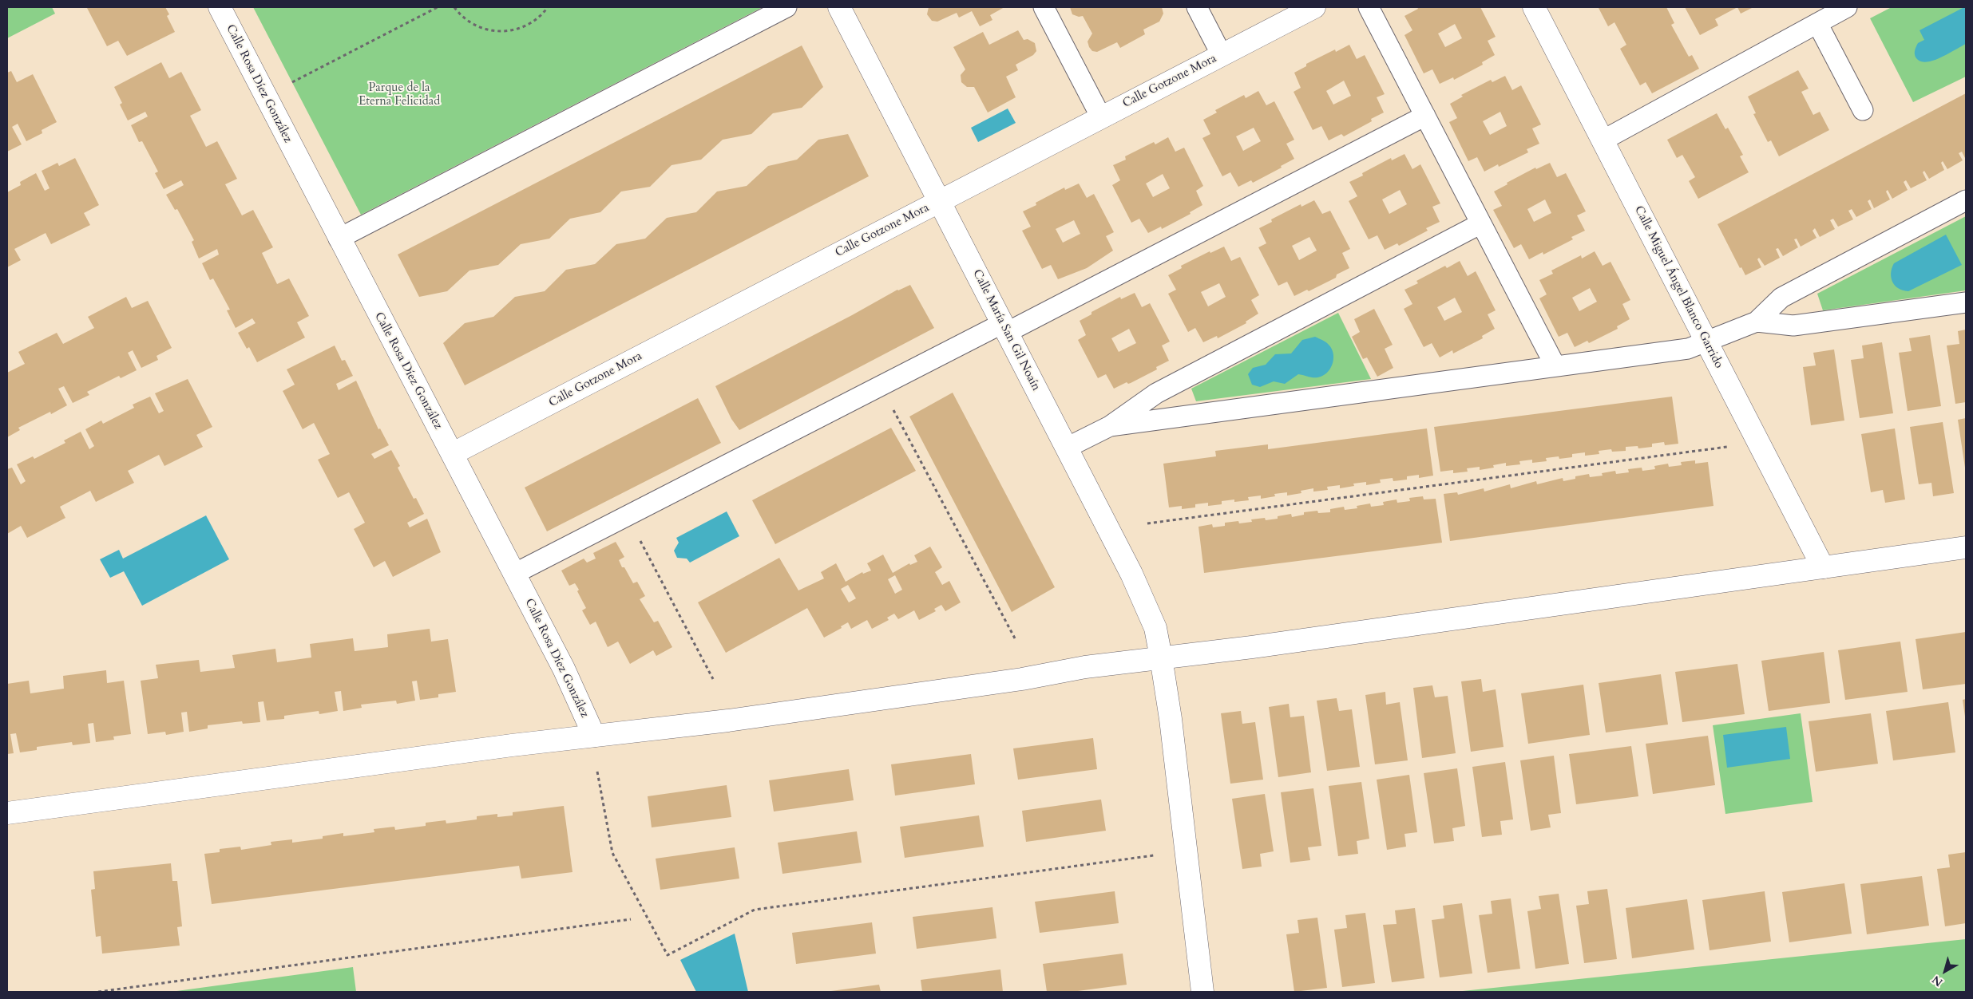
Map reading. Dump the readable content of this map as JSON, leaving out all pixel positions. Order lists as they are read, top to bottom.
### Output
{
  "streets": {
    "street": [
      "Calle Gotzone Mora",
      "Calle Rosa Díez González",
      "Calle Miguel Ángel Blanco Garrido",
      "Calle María San Gil Noaín"
    ]
  },
  "crossings": [
    ["Calle Gotzone Mora", "Calle Rosa Díez González"],
    ["Calle Gotzone Mora", "Calle María San Gil Noaín"]
  ],
  "parks": ["Parque de la Eterna Felicidad"],
  "north": "bottom left"
}
